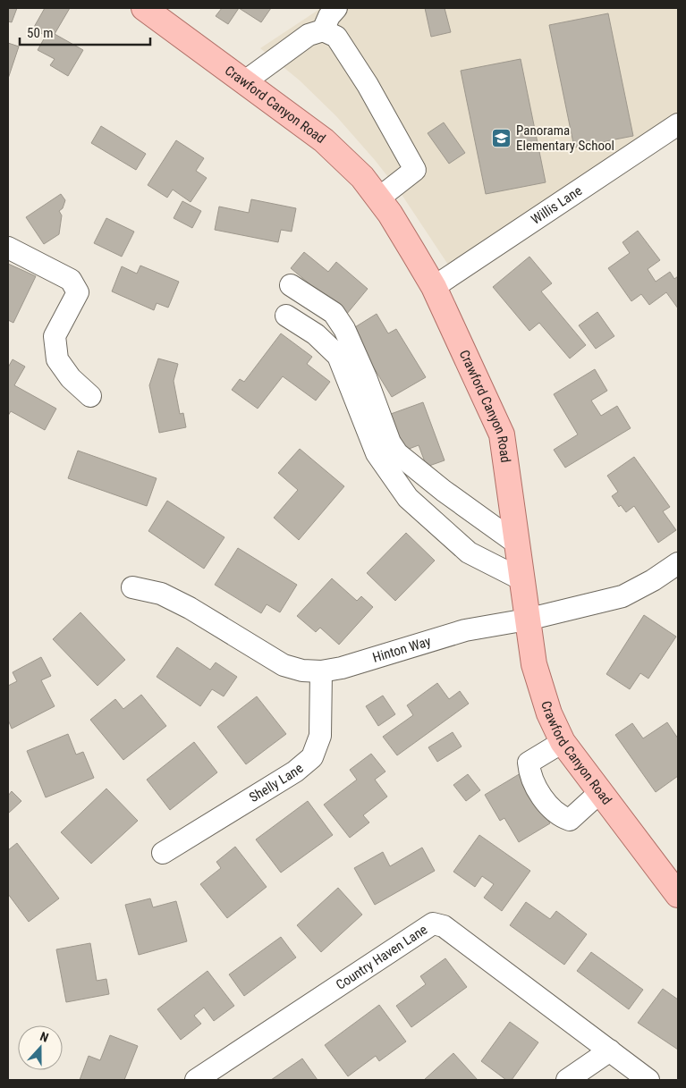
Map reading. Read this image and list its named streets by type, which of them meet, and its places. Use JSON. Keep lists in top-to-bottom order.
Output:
{
  "streets": {
    "main road": ["Crawford Canyon Road"],
    "street": [
      "Willis Lane",
      "Hinton Way",
      "Shelly Lane",
      "Country Haven Lane"
    ]
  },
  "crossings": [
    ["Crawford Canyon Road", "Willis Lane"],
    ["Crawford Canyon Road", "Hinton Way"],
    ["Hinton Way", "Shelly Lane"]
  ],
  "places": {
    "school or university": ["Panorama Elementary School"]
  },
  "scale_bar": "50 m",
  "north": "top"
}
